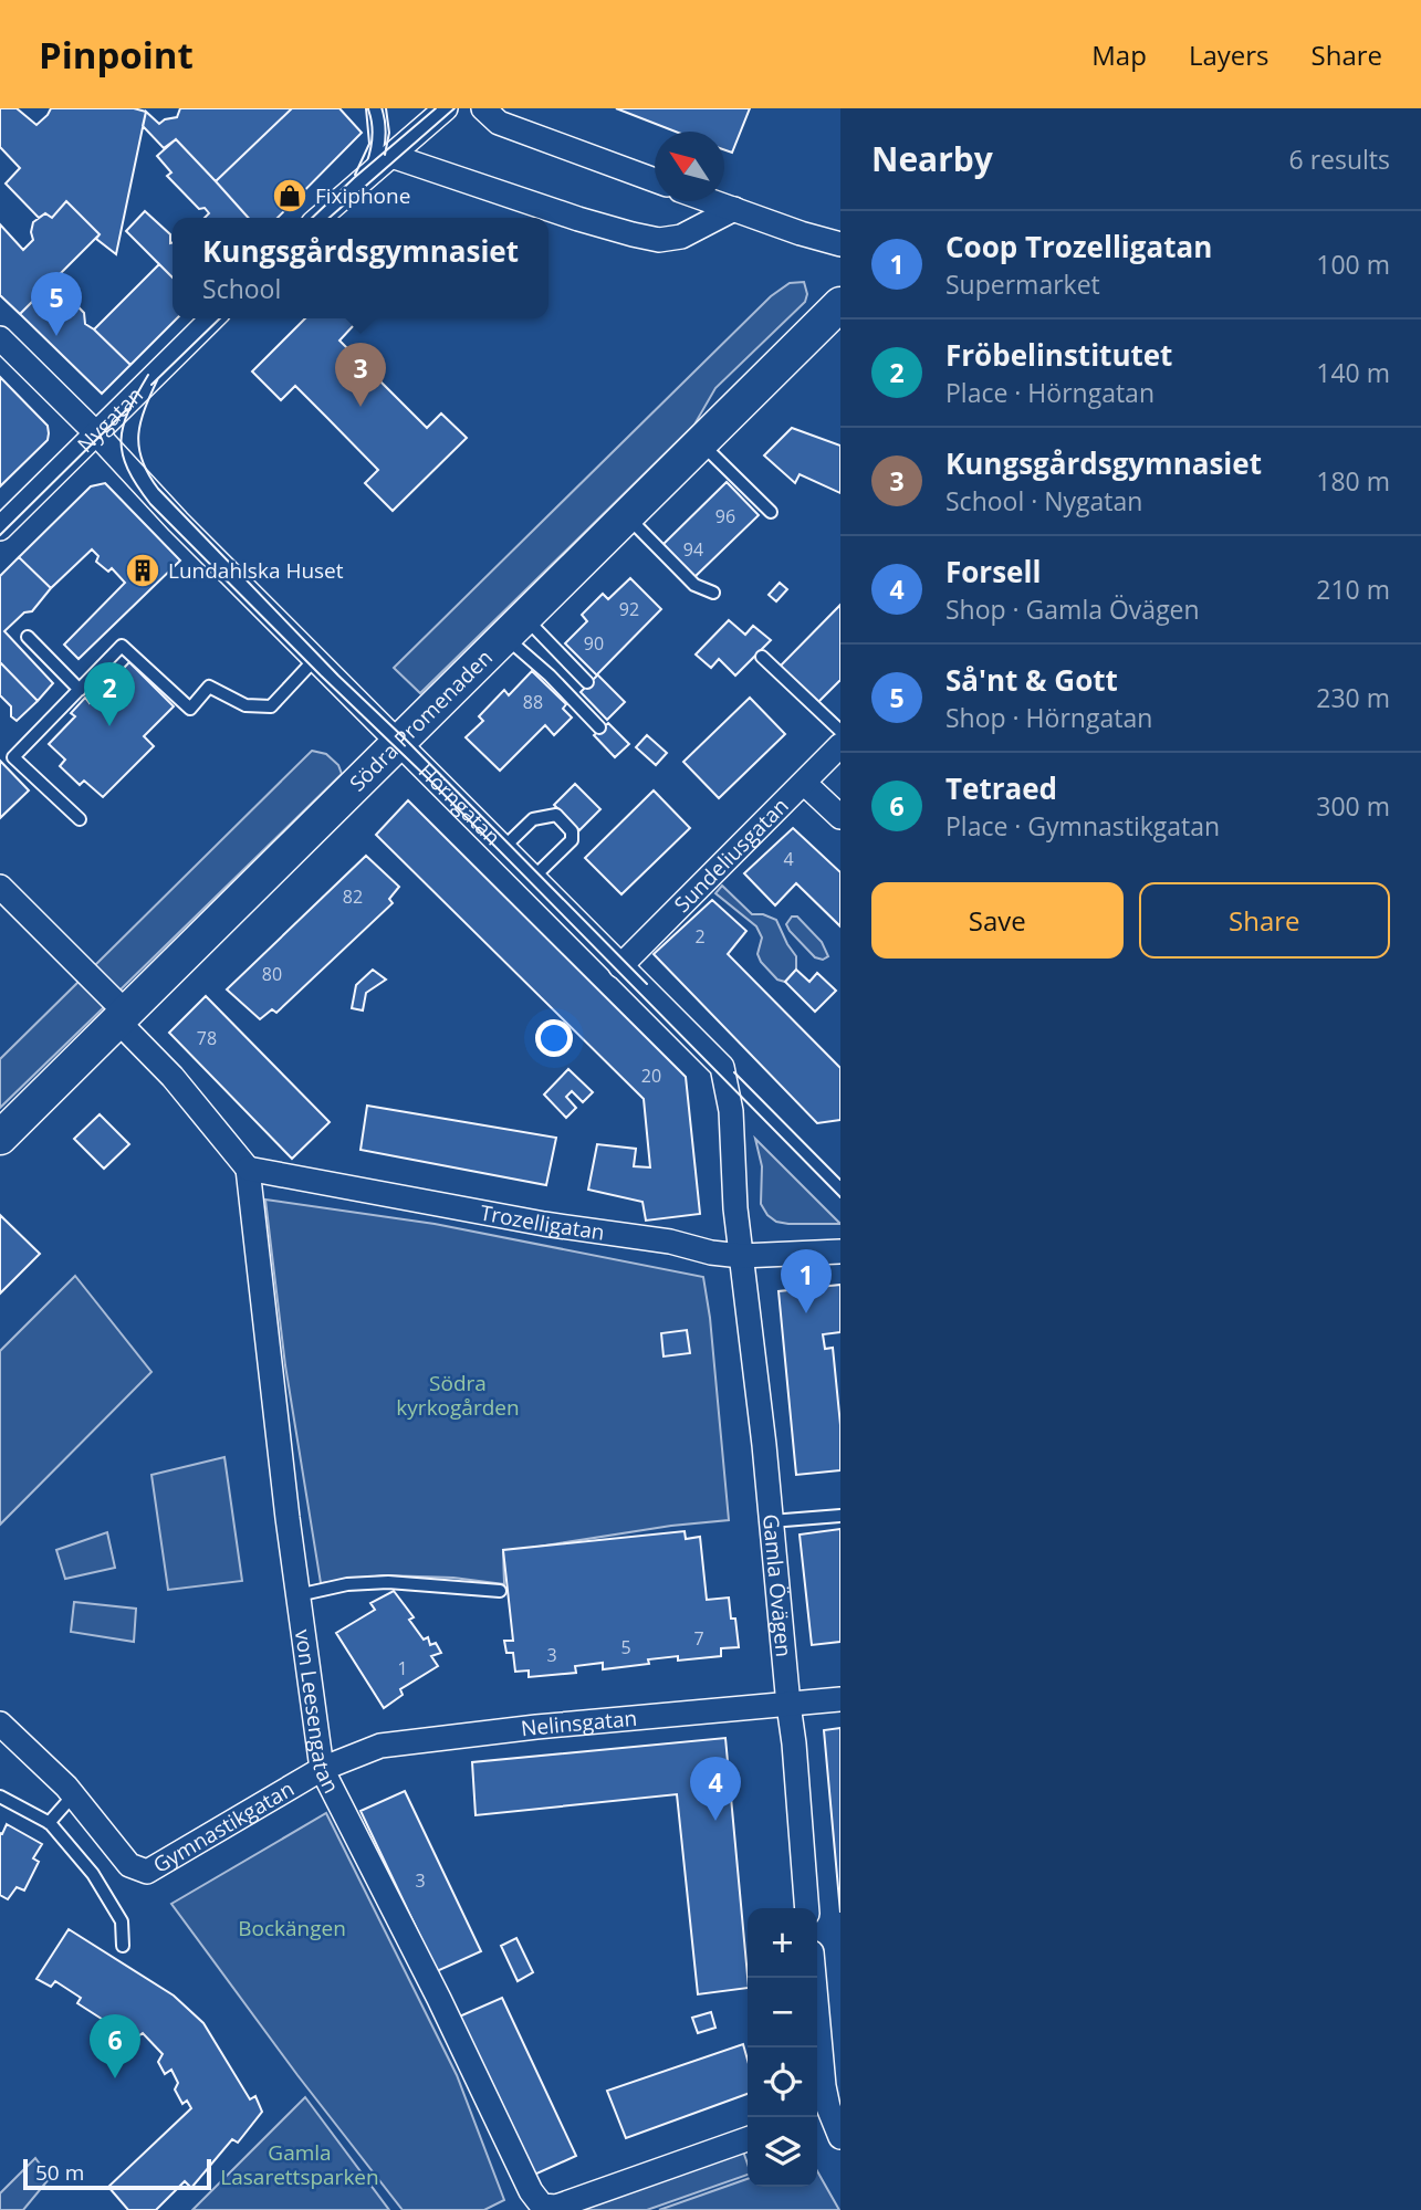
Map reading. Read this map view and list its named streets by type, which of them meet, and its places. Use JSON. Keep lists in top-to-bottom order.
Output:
{
  "streets": {
    "main road": ["Södra Promenaden"],
    "street": [
      "Nygatan",
      "Hörngatan",
      "Sundeliusgatan",
      "Trozelligatan",
      "Gamla Övägen",
      "von Leesengatan",
      "Nelinsgatan",
      "Gymnastikgatan"
    ]
  },
  "crossings": [
    ["Nygatan", "Hörngatan"],
    ["Södra Promenaden", "Hörngatan"],
    ["Hörngatan", "Sundeliusgatan"],
    ["Hörngatan", "Trozelligatan"],
    ["Hörngatan", "Gamla Övägen"],
    ["Trozelligatan", "Gamla Övägen"],
    ["Trozelligatan", "von Leesengatan"],
    ["Gamla Övägen", "Nelinsgatan"],
    ["von Leesengatan", "Nelinsgatan"],
    ["von Leesengatan", "Gymnastikgatan"],
    ["Nelinsgatan", "Gymnastikgatan"]
  ],
  "parks": ["Södra kyrkogården", "Bockängen", "Gamla Lasarettsparken"],
  "places": {
    "shop": ["Fixiphone"],
    "building": ["Lundahlska Huset"]
  },
  "house_numbers": [
    "96",
    "94",
    "92",
    "90",
    "88",
    "4",
    "82",
    "2",
    "80",
    "78",
    "20",
    "7",
    "5",
    "3",
    "1",
    "3"
  ],
  "scale_bar": "50 m",
  "north": "top left",
  "page": {
    "header": "Pinpoint",
    "nav": ["Map", "Layers", "Share"],
    "heading": ["Nearby", "6 results"],
    "list": [
      {
        "mark": "1",
        "name": "Coop Trozelligatan",
        "note": "Supermarket",
        "value": "100 m"
      },
      {
        "mark": "2",
        "name": "Fröbelinstitutet",
        "note": "Place · Hörngatan",
        "value": "140 m"
      },
      {
        "mark": "3",
        "name": "Kungsgårdsgymnasiet",
        "note": "School · Nygatan",
        "value": "180 m"
      },
      {
        "mark": "4",
        "name": "Forsell",
        "note": "Shop · Gamla Övägen",
        "value": "210 m"
      },
      {
        "mark": "5",
        "name": "Så'nt & Gott",
        "note": "Shop · Hörngatan",
        "value": "230 m"
      },
      {
        "mark": "6",
        "name": "Tetraed",
        "note": "Place · Gymnastikgatan",
        "value": "300 m"
      }
    ],
    "popup": ["Kungsgårdsgymnasiet", "School"],
    "pins": [
      "5",
      "3",
      "2",
      "1",
      "4",
      "6"
    ],
    "buttons": ["Save", "Share"],
    "map_buttons": ["+", "−"],
    "scale": "50 m"
  }
}
